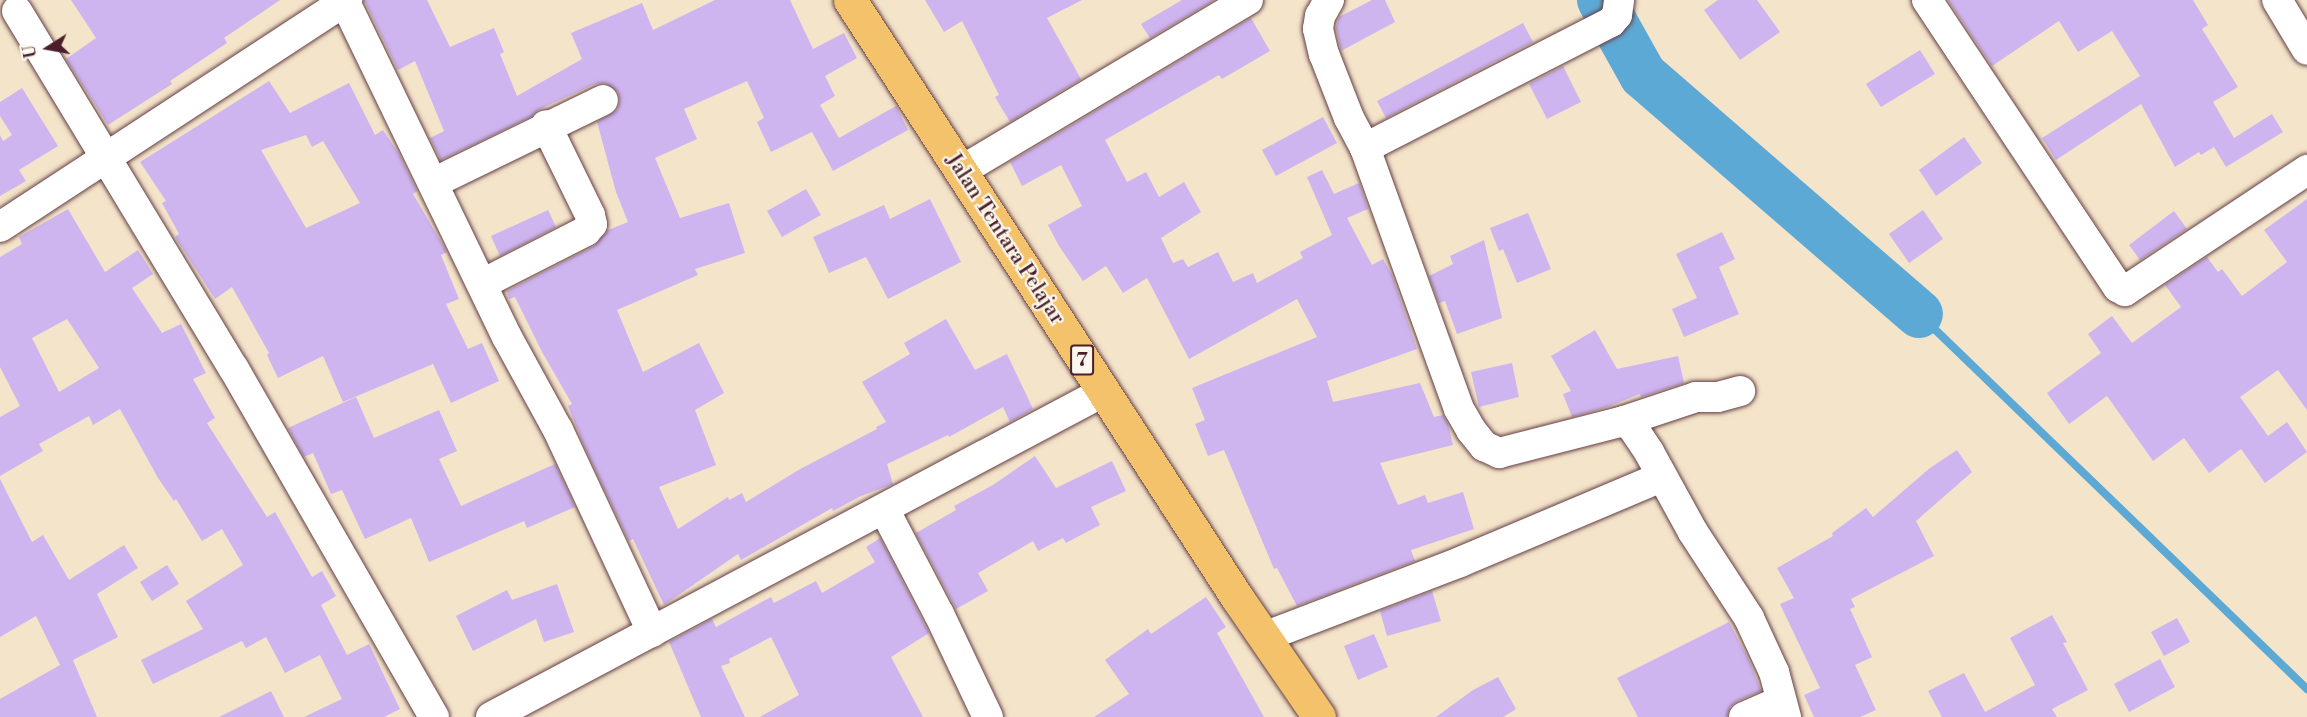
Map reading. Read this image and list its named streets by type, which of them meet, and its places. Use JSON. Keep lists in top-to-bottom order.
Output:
{
  "streets": {
    "highway": ["Jalan Tentara Pelajar", "7"]
  },
  "north": "left"
}
